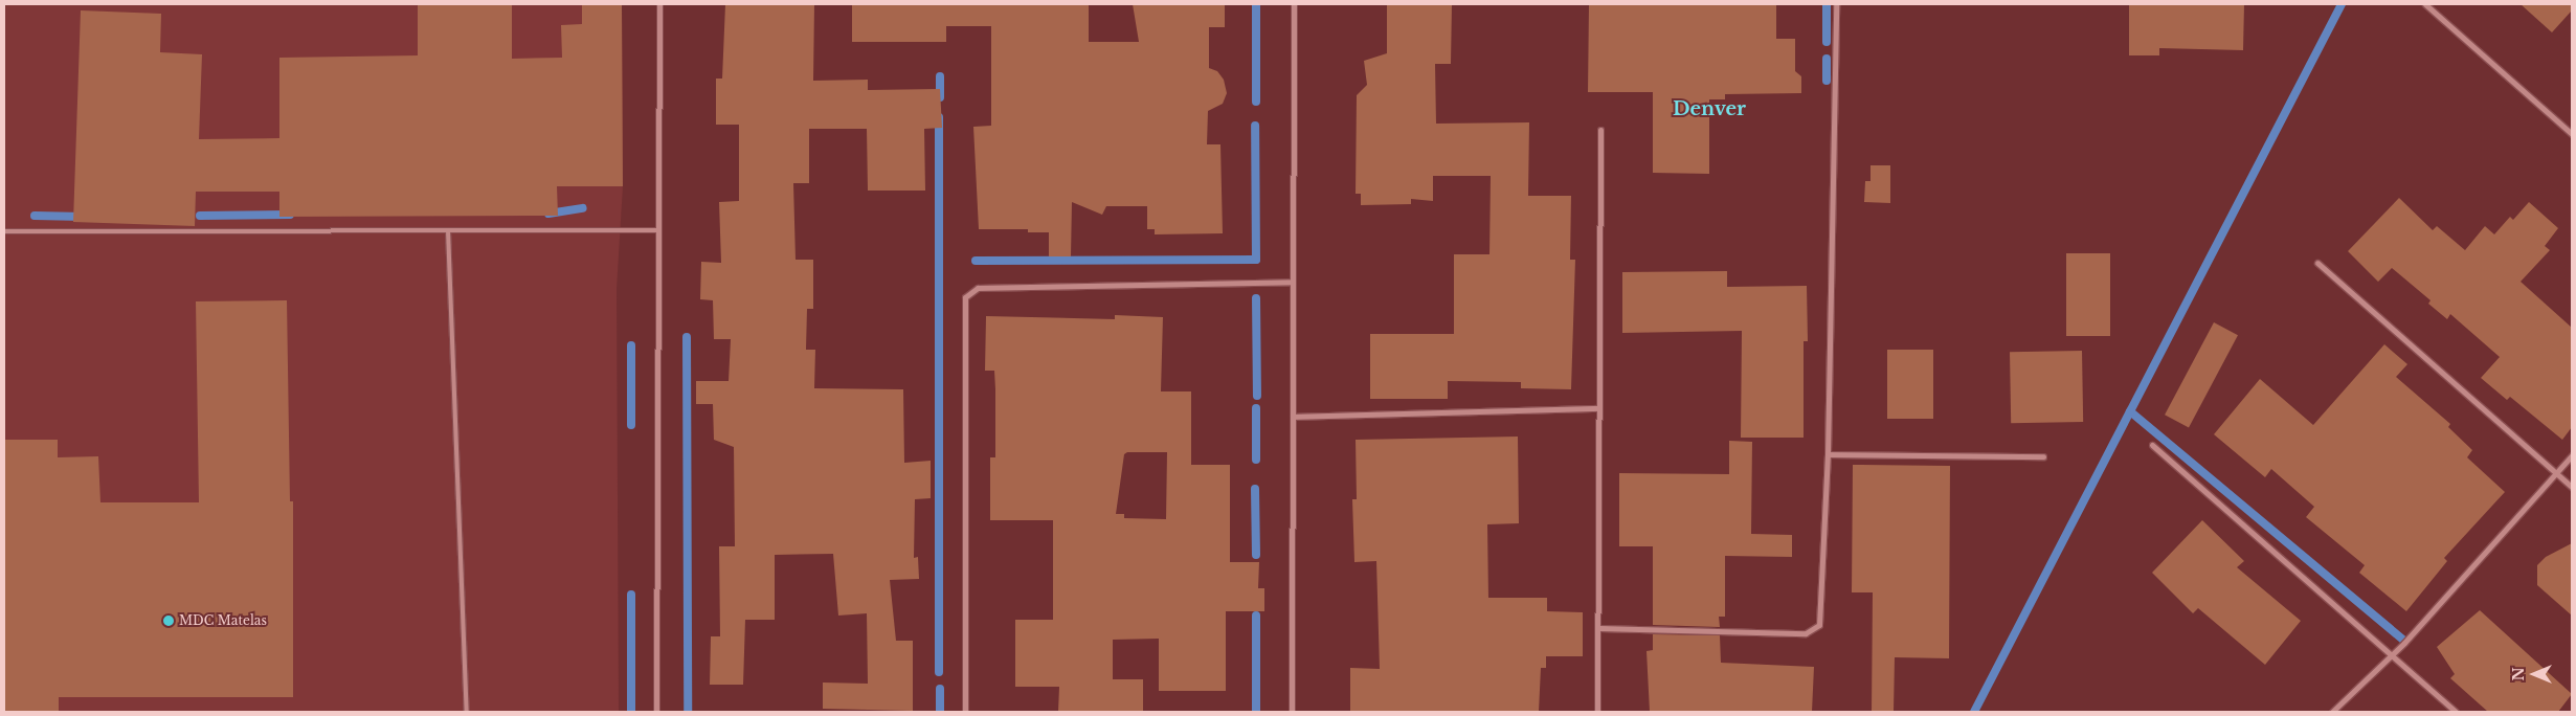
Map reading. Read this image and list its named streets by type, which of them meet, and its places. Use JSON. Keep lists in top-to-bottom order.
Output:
{
  "districts": ["Denver"],
  "places": ["MDC Matelas"],
  "north": "left"
}
